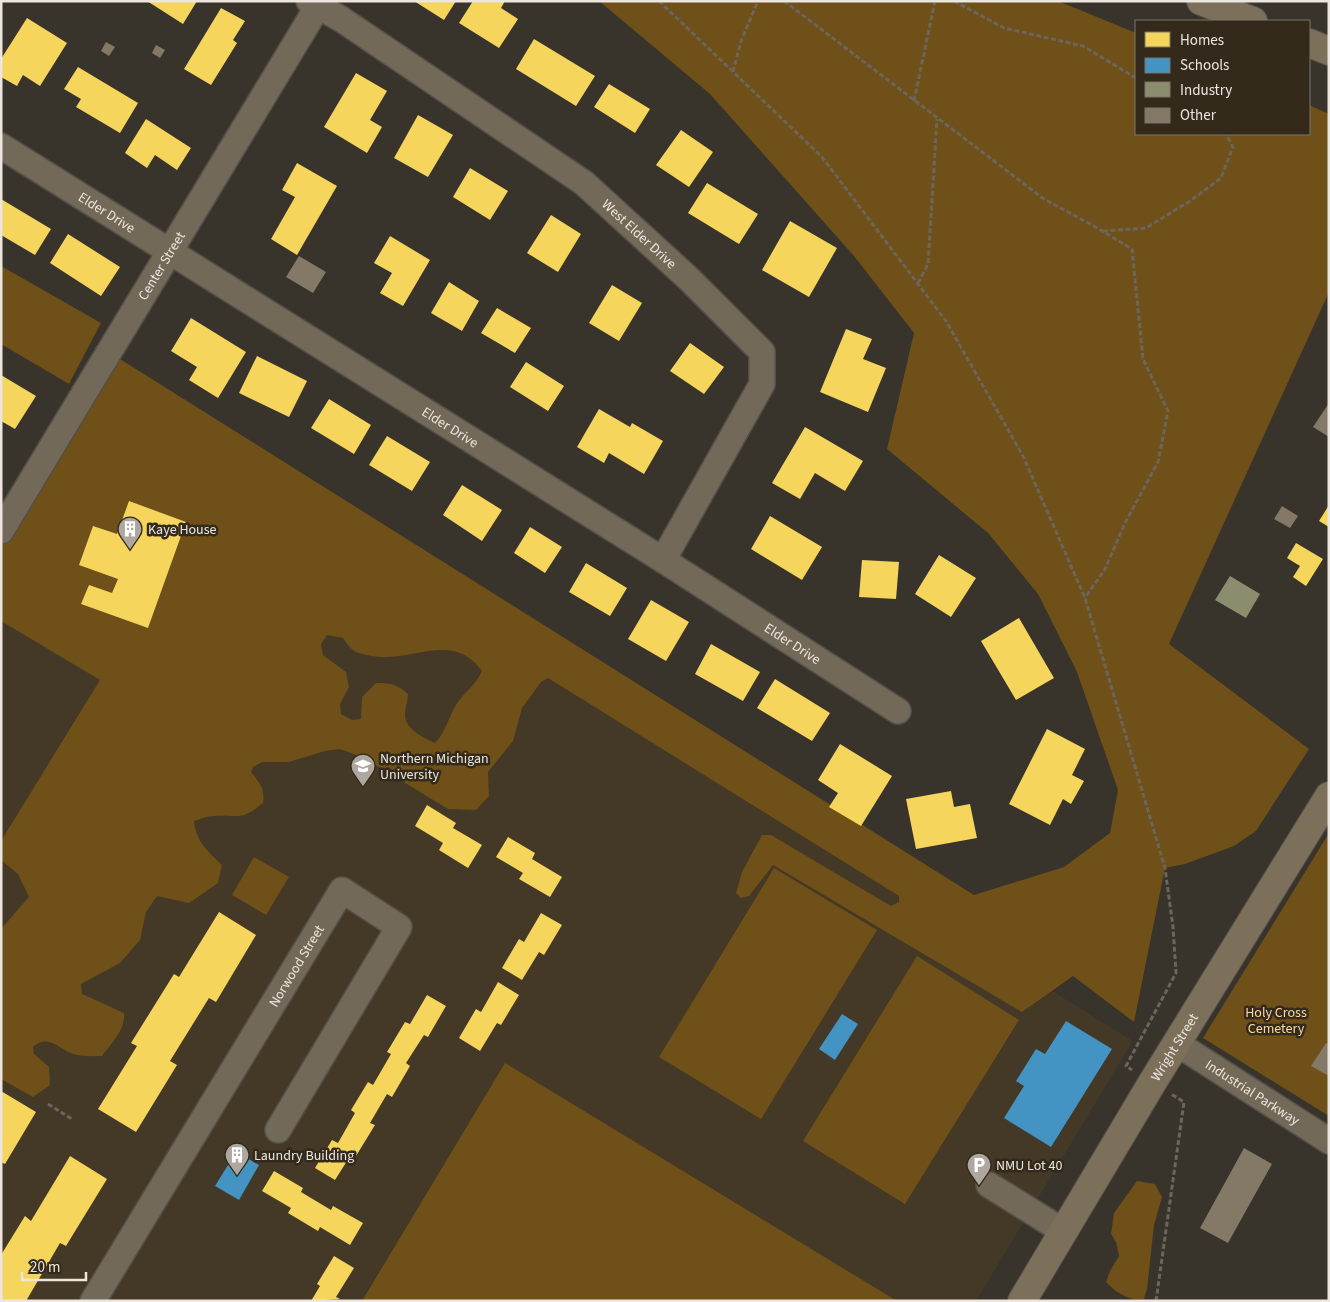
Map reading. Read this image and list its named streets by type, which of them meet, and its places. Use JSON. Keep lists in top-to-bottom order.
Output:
{
  "streets": {
    "main road": ["Wright Street"],
    "street": [
      "Elder Drive",
      "West Elder Drive",
      "Center Street",
      "Norwood Street",
      "Industrial Parkway"
    ]
  },
  "crossings": [
    ["Elder Drive", "West Elder Drive"],
    ["Elder Drive", "Center Street"],
    ["West Elder Drive", "Center Street"],
    ["Wright Street", "Industrial Parkway"]
  ],
  "parks": ["Holy Cross Cemetery"],
  "places": {
    "building": ["Kaye House", "Laundry Building"],
    "school or university": ["Northern Michigan University"],
    "parking": ["NMU Lot 40"]
  },
  "legend": [
    "Homes",
    "Schools",
    "Industry",
    "Other"
  ],
  "scale_bar": "20 m"
}
